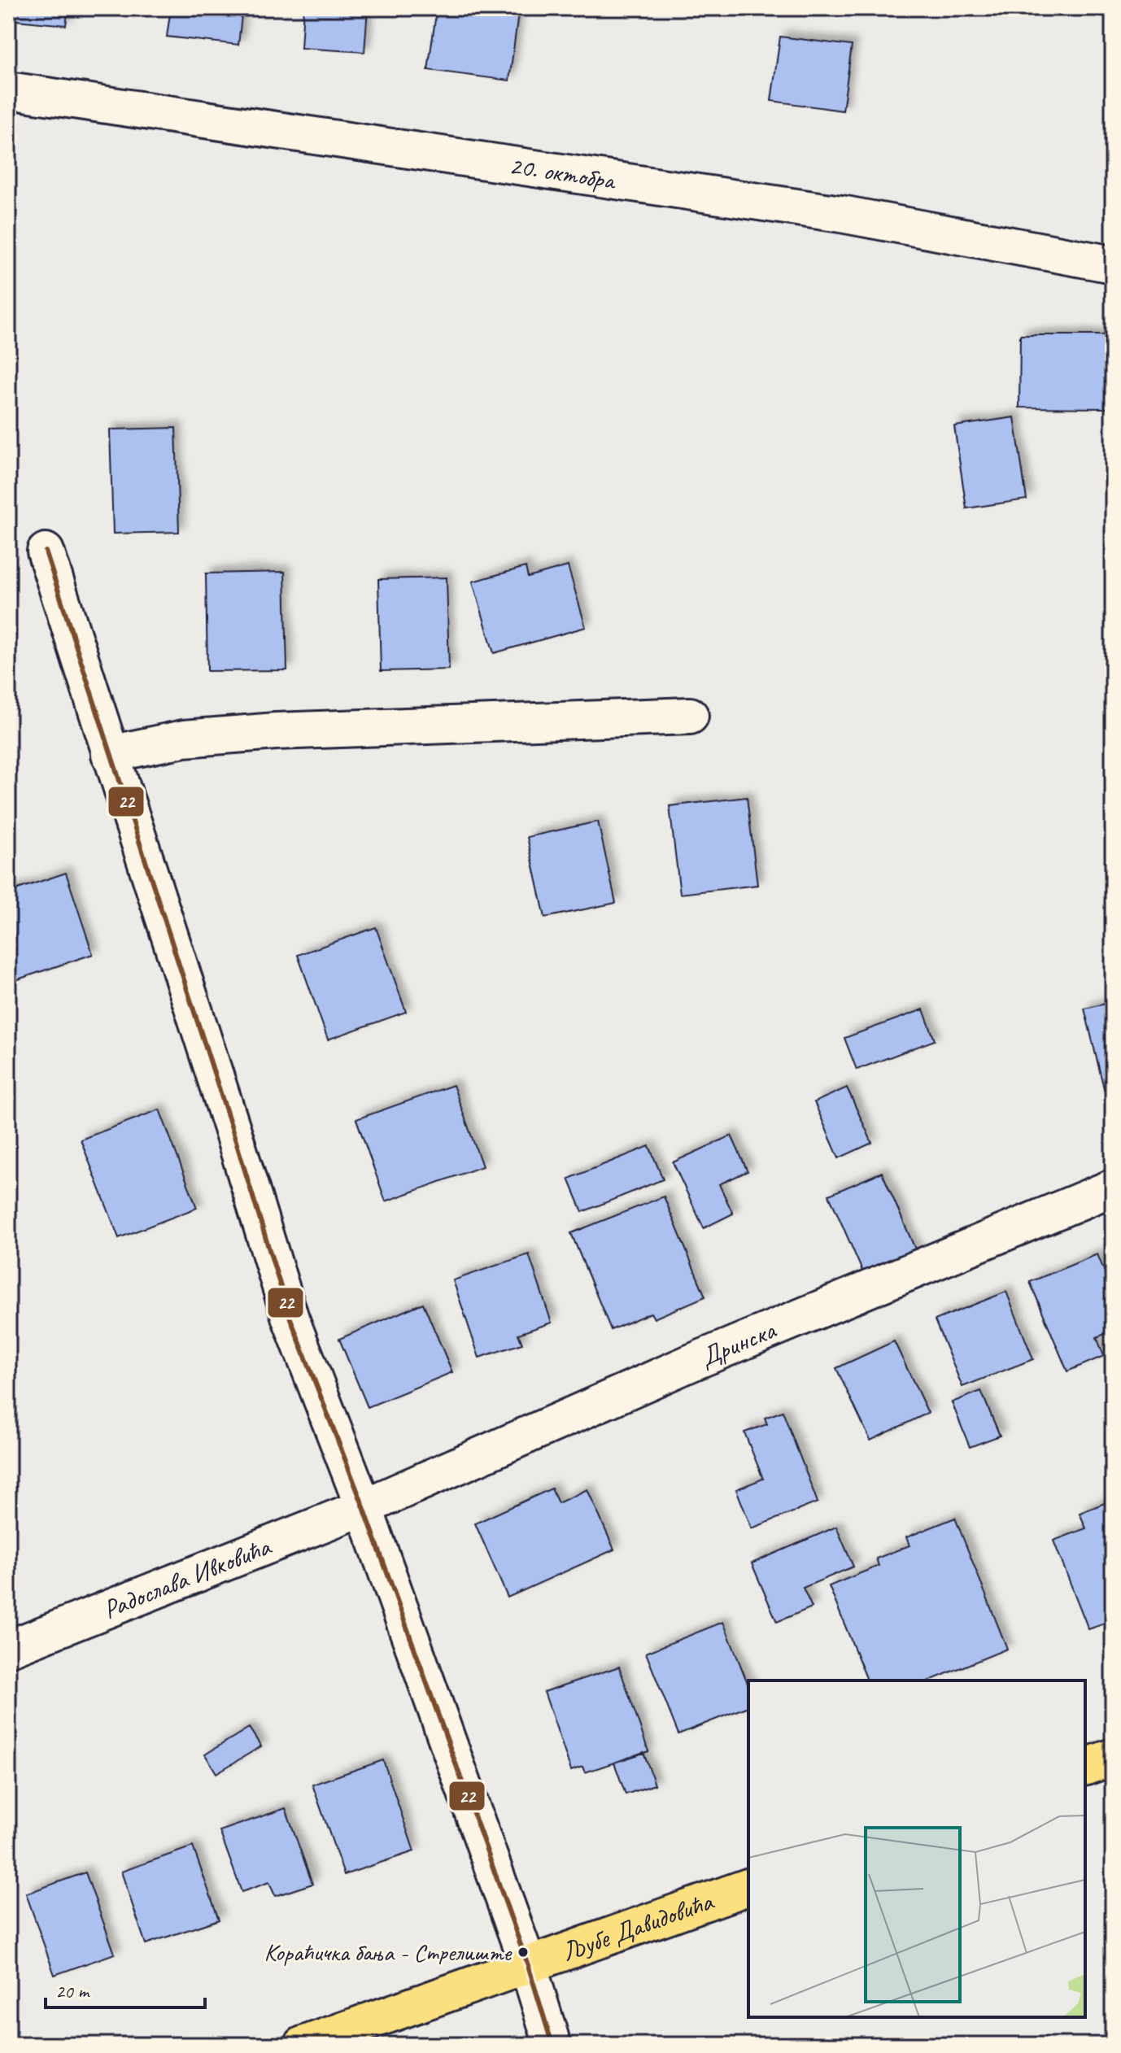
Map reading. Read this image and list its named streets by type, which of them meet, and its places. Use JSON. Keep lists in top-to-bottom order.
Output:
{
  "streets": {
    "main road": ["Љубе Давидовића"],
    "street": ["20. октобра", "Дринска", "Радослава Ивковића"]
  },
  "crossings": [
    ["Дринска", "Радослава Ивковића"]
  ],
  "places": ["Кораћичка бања - Стрелиште"],
  "lines": ["transit line 22"],
  "scale_bar": "20 m"
}
